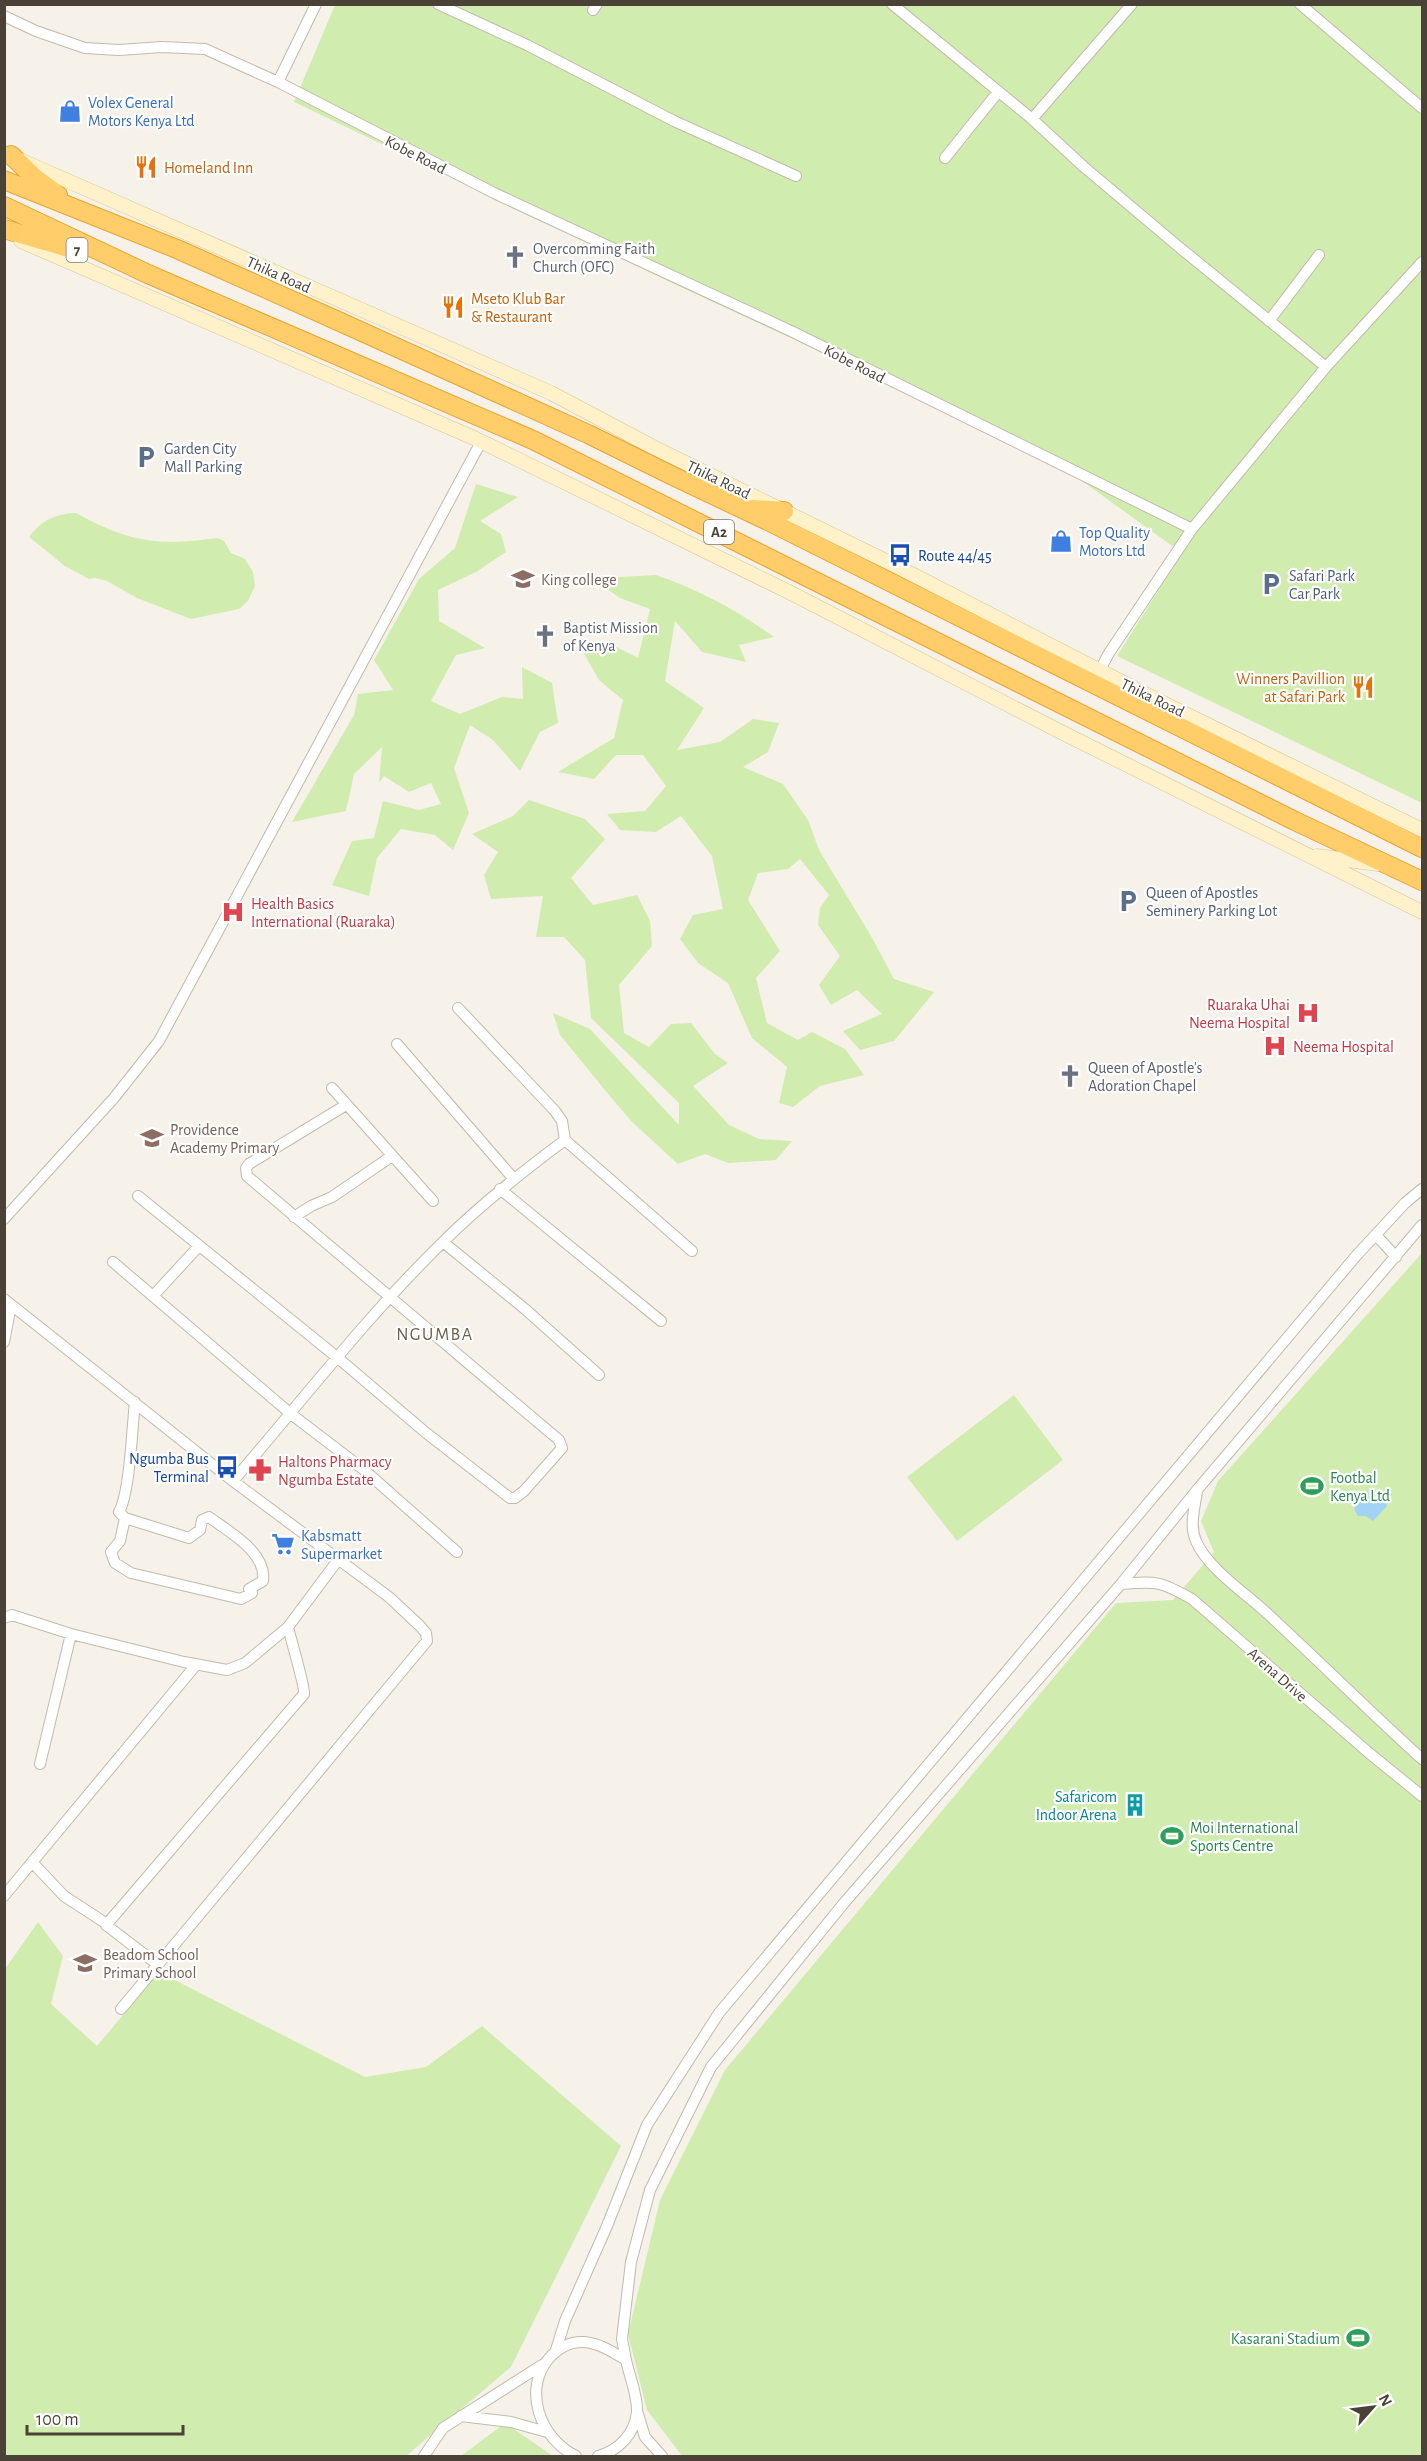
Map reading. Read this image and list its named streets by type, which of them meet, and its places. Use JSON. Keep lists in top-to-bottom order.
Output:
{
  "streets": {
    "highway": ["7", "Thika Road", "A2"],
    "street": ["Kobe Road", "Arena Drive"]
  },
  "crossings": [
    ["7", "A2"]
  ],
  "districts": ["NGUMBA"],
  "places": {
    "shop": ["Volex General Motors Kenya Ltd", "Top Quality Motors Ltd"],
    "restaurant": ["Homeland Inn", "Mseto Klub Bar & Restaurant", "Winners Pavillion at Safari Park"],
    "church": ["Overcomming Faith Church (OFC)", "Baptist Mission of Kenya", "Queen of Apostle's Adoration Chapel"],
    "parking": ["Garden City Mall Parking", "Safari Park Car Park", "Queen of Apostles Seminery Parking Lot"],
    "bus stop": ["Route 44/45", "Ngumba Bus Terminal"],
    "school or university": ["King college", "Providence Academy Primary", "Beadom School Primary School"],
    "hospital": ["Health Basics International (Ruaraka)", "Ruaraka Uhai Neema Hospital", "Neema Hospital"],
    "pharmacy": ["Haltons Pharmacy Ngumba Estate"],
    "sports": ["Footbal Kenya Ltd", "Moi International Sports Centre", "Kasarani Stadium"],
    "supermarket": ["Kabsmatt Supermarket"],
    "building": ["Safaricom Indoor Arena"]
  },
  "scale_bar": "100 m",
  "north": "top right"
}
